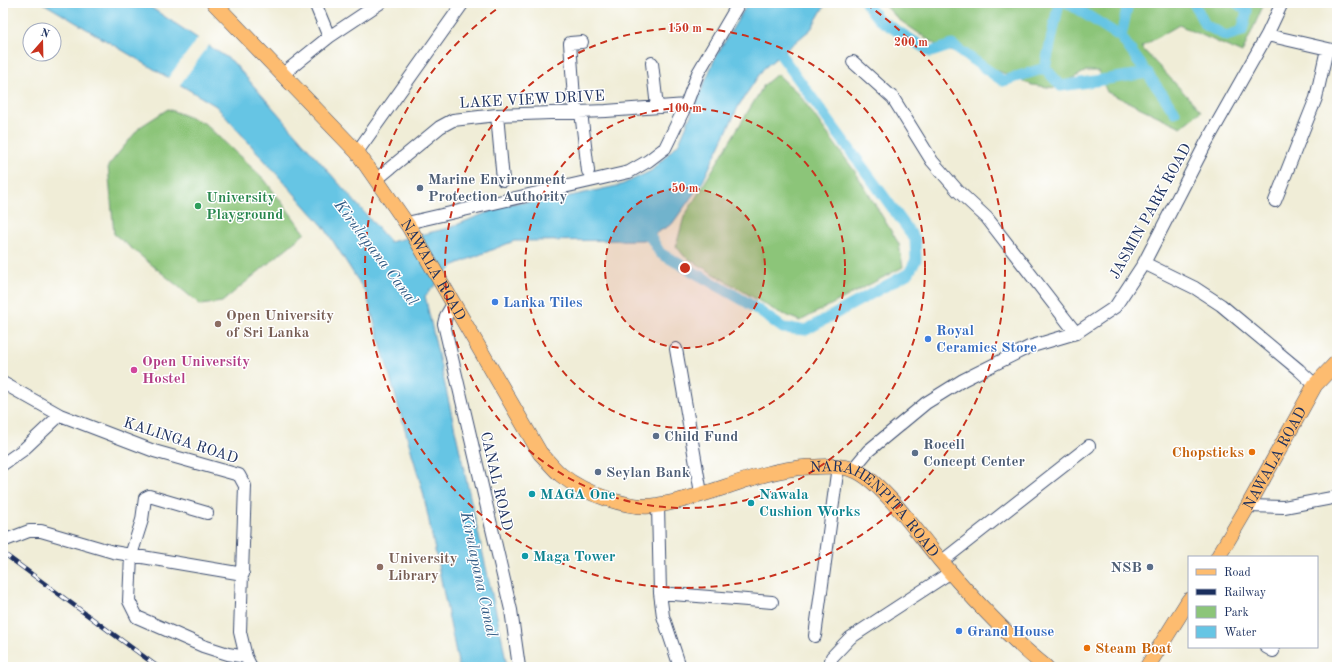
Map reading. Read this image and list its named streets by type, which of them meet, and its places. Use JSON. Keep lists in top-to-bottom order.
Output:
{
  "streets": {
    "main road": ["NAWALA ROAD", "NARAHENPITA ROAD"],
    "street": [
      "LAKE VIEW DRIVE",
      "JASMIN PARK ROAD",
      "KALINGA ROAD",
      "CANAL ROAD"
    ]
  },
  "crossings": [
    ["LAKE VIEW DRIVE", "NAWALA ROAD"],
    ["JASMIN PARK ROAD", "NARAHENPITA ROAD"],
    ["NAWALA ROAD", "CANAL ROAD"],
    ["NAWALA ROAD", "NARAHENPITA ROAD"]
  ],
  "water": ["Kirulapana Canal"],
  "places": [
    "Marine Environment Protection Authority",
    "University Playground",
    "Lanka Tiles",
    "Open University of Sri Lanka",
    "Royal Ceramics Store",
    "Open University Hostel",
    "Child Fund",
    "Chopsticks",
    "Rocell Concept Center",
    "Seylan Bank",
    "MAGA One",
    "Nawala Cushion Works",
    "Maga Tower",
    "University Library",
    "NSB",
    "Grand House",
    "Steam Boat"
  ],
  "legend": [
    "Road",
    "Railway",
    "Park",
    "Water"
  ],
  "north": "top",
  "rings": [
    "150 m",
    "200 m",
    "100 m",
    "50 m"
  ]
}
